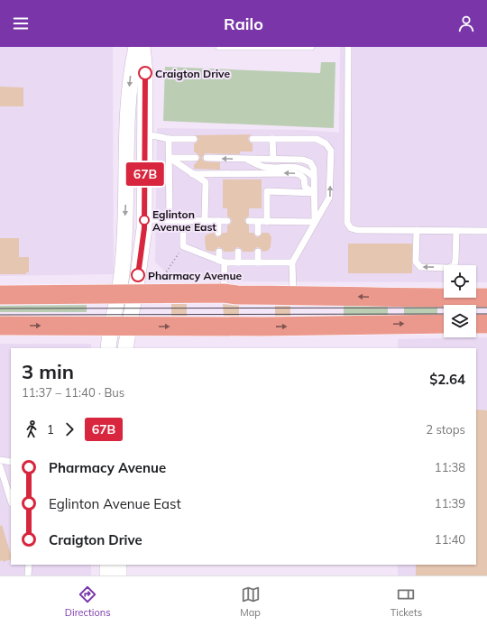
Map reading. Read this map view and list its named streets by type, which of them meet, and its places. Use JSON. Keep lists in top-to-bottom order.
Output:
{
  "places": ["Craigton Drive", "Eglinton Avenue East", "Pharmacy Avenue"],
  "lines": ["bus line 67B"],
  "page": {
    "header": "Railo",
    "on_map": "67B",
    "heading": ["3 min", "11:37 – 11:40 · Bus", "$2.64"],
    "legs": ["1", "67B", "2 stops"],
    "list": [
      {
        "name": "Pharmacy Avenue",
        "value": "11:38"
      },
      {
        "name": "Eglinton Avenue East",
        "value": "11:39"
      },
      {
        "name": "Craigton Drive",
        "value": "11:40"
      }
    ],
    "tabs": ["Directions", "Map", "Tickets"]
  }
}
